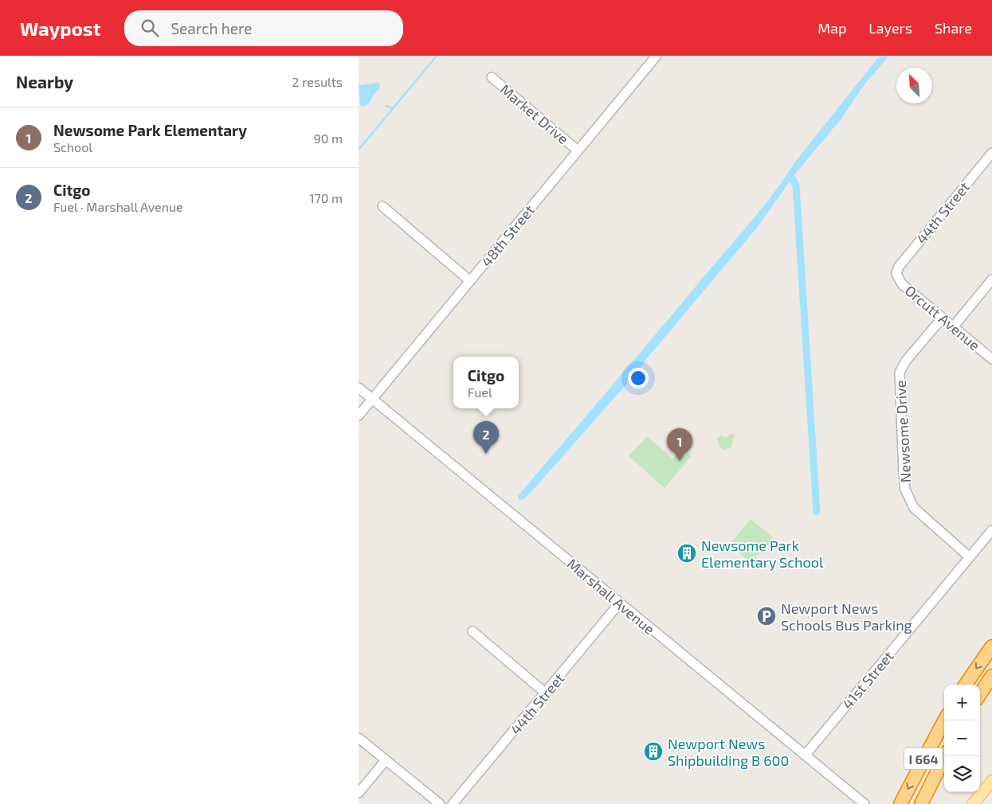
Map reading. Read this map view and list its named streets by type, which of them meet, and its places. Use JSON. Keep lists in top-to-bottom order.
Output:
{
  "streets": {
    "highway": ["I 664"],
    "street": [
      "Market Drive",
      "44th Street",
      "48th Street",
      "Orcutt Avenue",
      "Newsome Drive",
      "Marshall Avenue",
      "41st Street"
    ]
  },
  "crossings": [
    ["Market Drive", "48th Street"],
    ["44th Street", "Orcutt Avenue"],
    ["44th Street", "Marshall Avenue"],
    ["48th Street", "Marshall Avenue"],
    ["Orcutt Avenue", "Newsome Drive"],
    ["Newsome Drive", "41st Street"],
    ["Marshall Avenue", "41st Street"]
  ],
  "places": {
    "building": ["Newsome Park Elementary School", "Newport News Shipbuilding B 600"],
    "parking": ["Newport News Schools Bus Parking"]
  },
  "north": "top left",
  "page": {
    "header": "Waypost",
    "search": "Search here",
    "nav": ["Map", "Layers", "Share"],
    "heading": ["Nearby", "2 results"],
    "list": [
      {
        "mark": "1",
        "name": "Newsome Park Elementary",
        "note": "School",
        "value": "90 m"
      },
      {
        "mark": "2",
        "name": "Citgo",
        "note": "Fuel · Marshall Avenue",
        "value": "170 m"
      }
    ],
    "popup": ["Citgo", "Fuel"],
    "pins": ["2", "1"],
    "map_buttons": ["+", "−"]
  }
}
